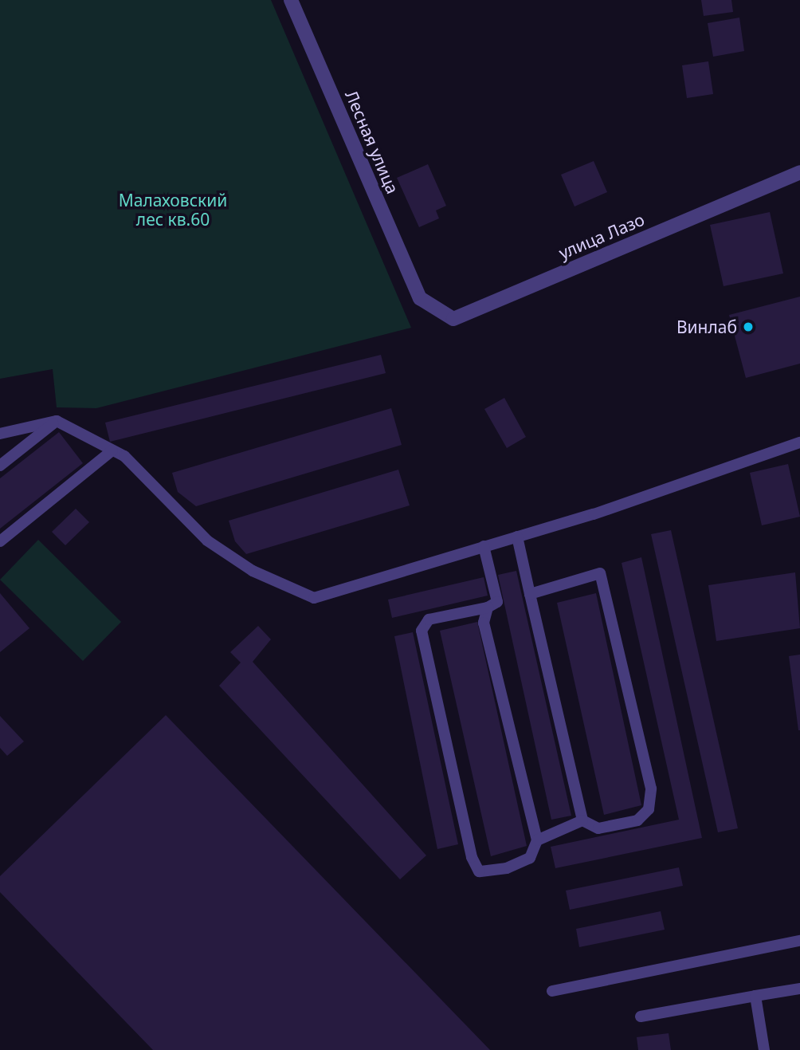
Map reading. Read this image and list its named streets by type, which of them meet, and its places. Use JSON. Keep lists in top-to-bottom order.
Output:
{
  "streets": {
    "street": ["Лесная улица", "улица Лазо"]
  },
  "crossings": [
    ["Лесная улица", "улица Лазо"]
  ],
  "parks": ["Малаховский лес кв.60"],
  "places": ["Винлаб"]
}
